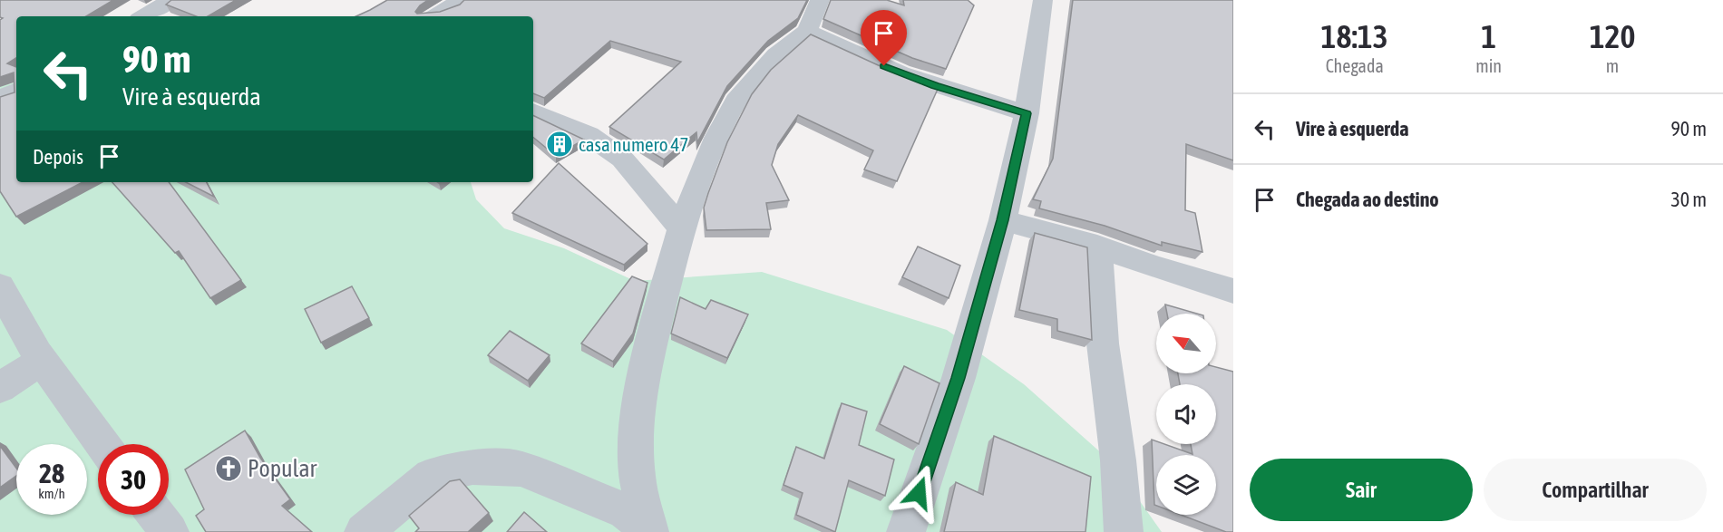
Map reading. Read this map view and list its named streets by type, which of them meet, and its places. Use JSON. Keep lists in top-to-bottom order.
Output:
{
  "places": {
    "building": ["casa numero 47"],
    "church": ["Popular"]
  },
  "north": "top left",
  "page": {
    "eta": [
      "18:13",
      "Chegada",
      "1",
      "min",
      "120",
      "m"
    ],
    "turn": ["90 m", "Vire à esquerda"],
    "list": [
      {
        "name": "Vire à esquerda",
        "value": "90 m"
      },
      {
        "name": "Chegada ao destino",
        "value": "30 m"
      }
    ],
    "then": "Depois",
    "speed": "28 km/h",
    "limit": "30",
    "buttons": ["Sair", "Compartilhar"]
  }
}
